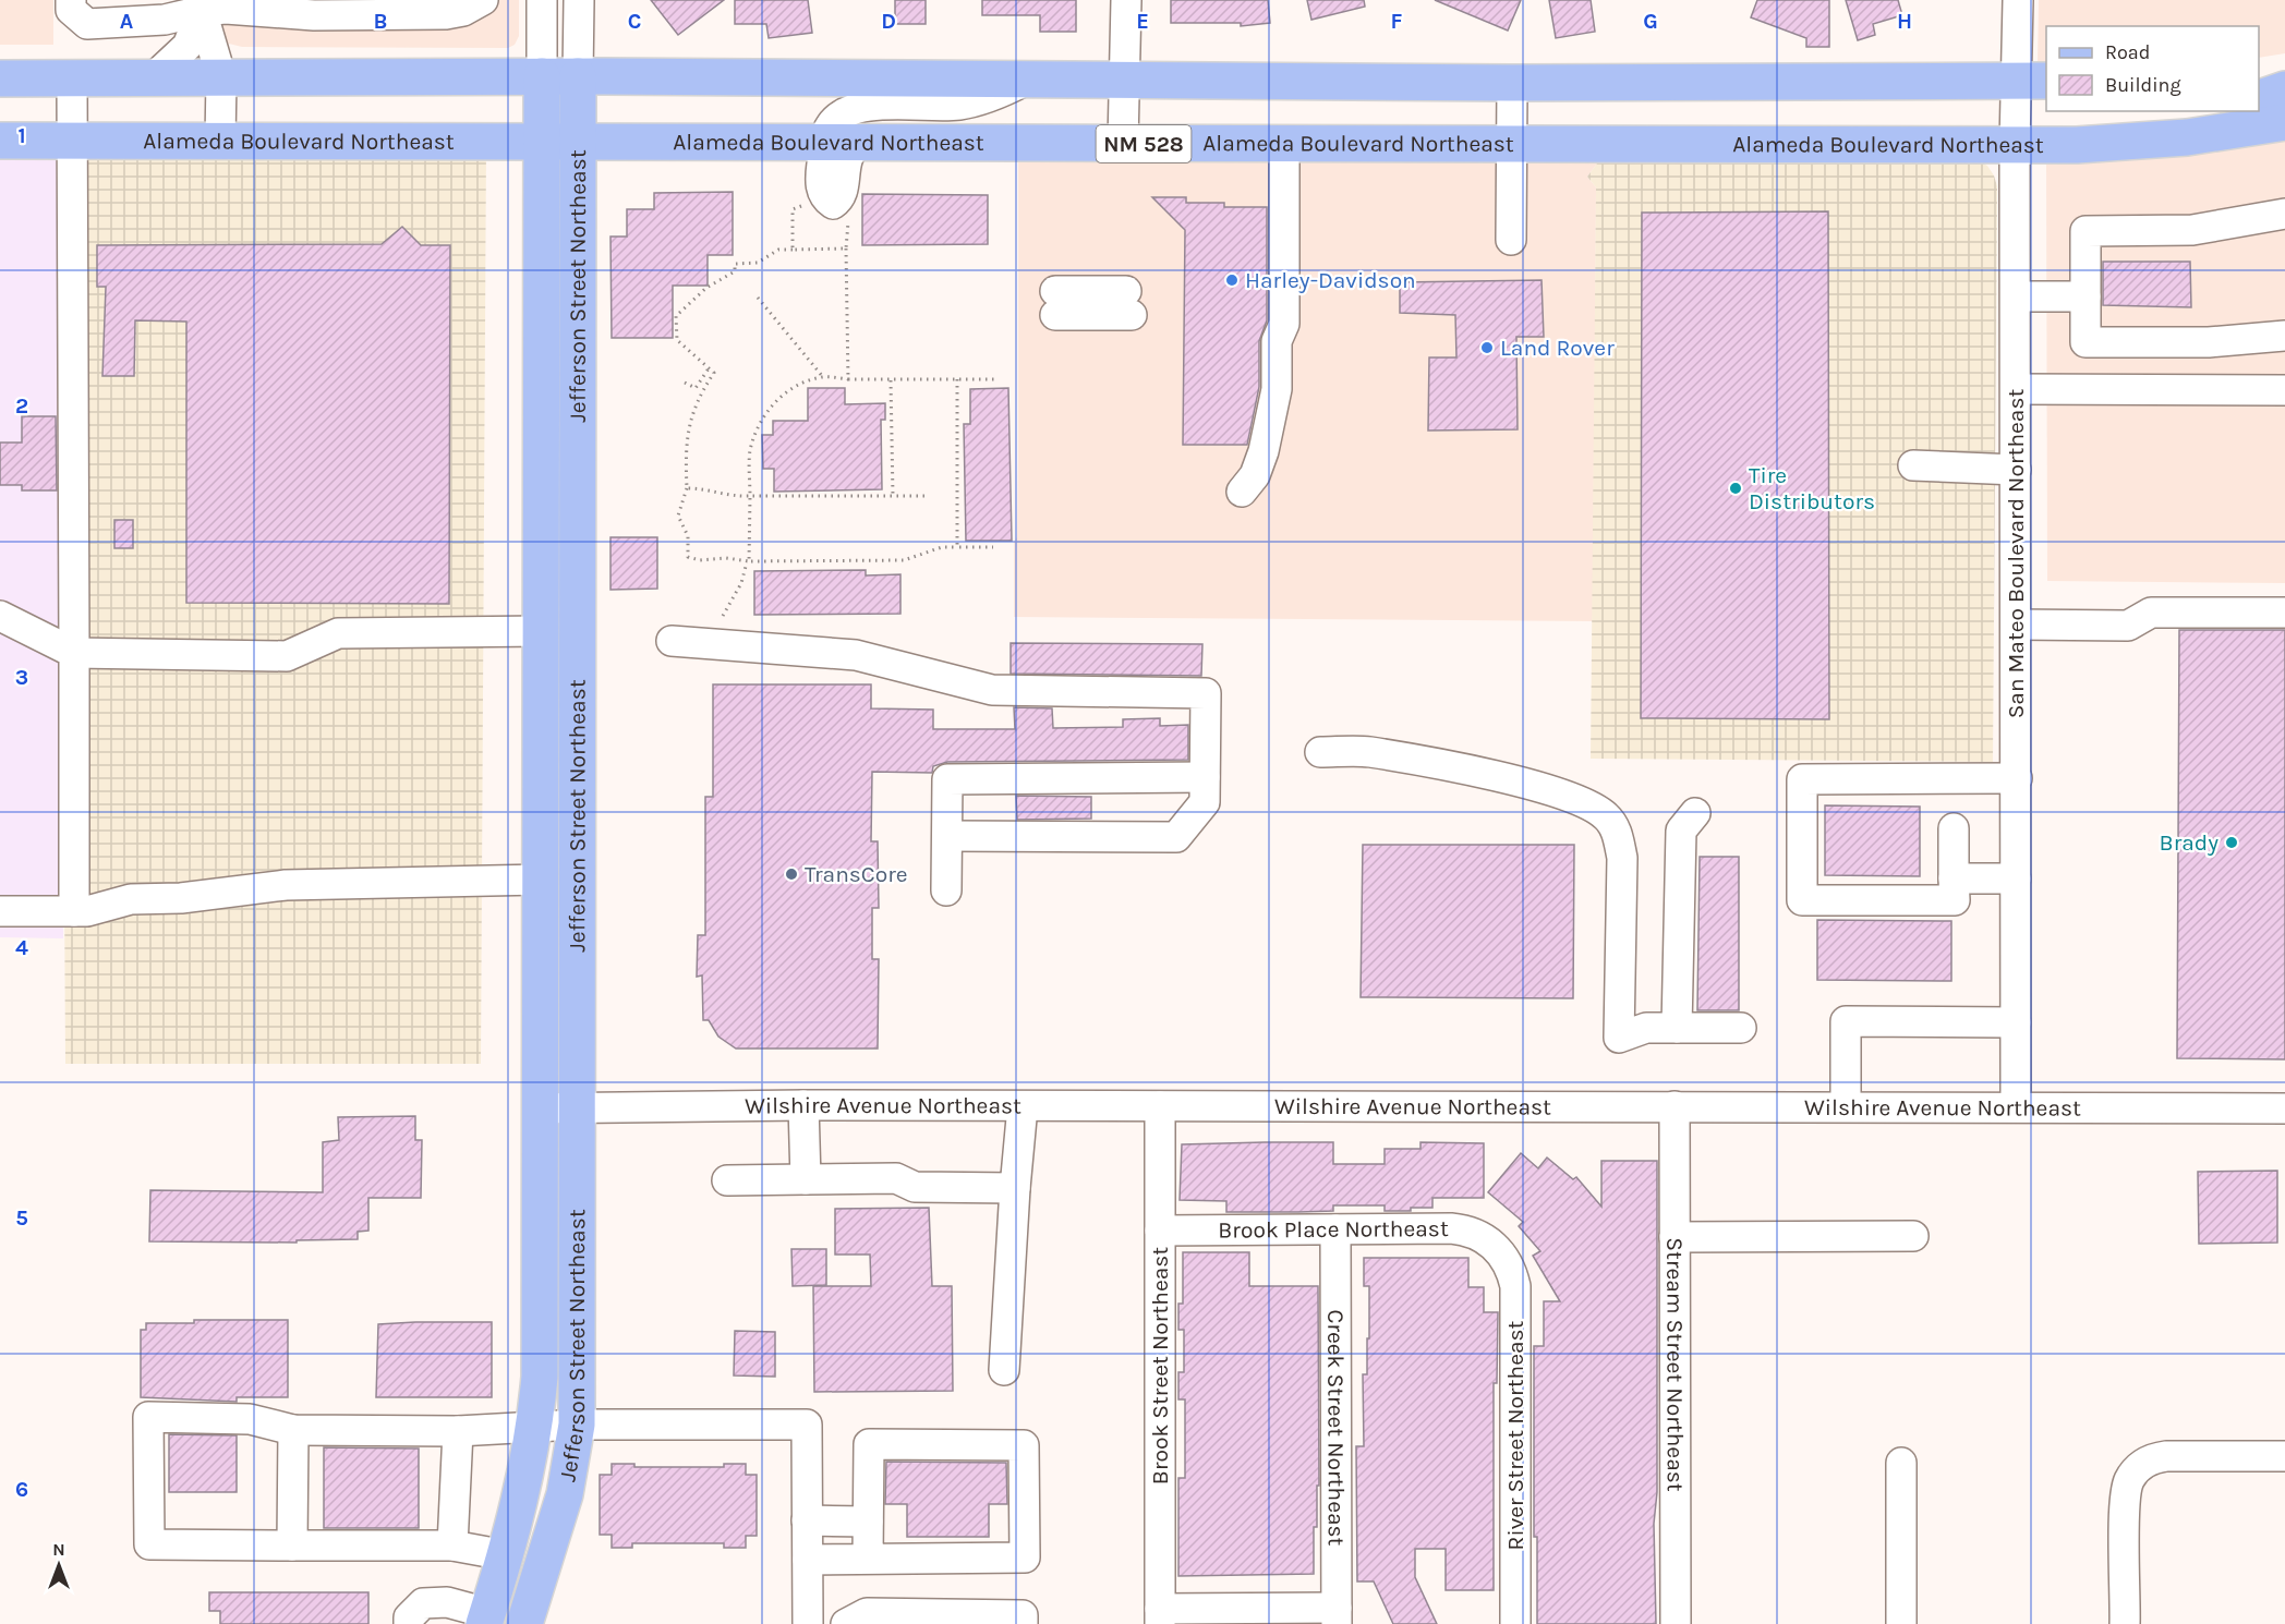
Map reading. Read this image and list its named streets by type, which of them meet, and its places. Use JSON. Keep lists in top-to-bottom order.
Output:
{
  "streets": {
    "main road": ["Alameda Boulevard Northeast", "NM 528", "Jefferson Street Northeast"],
    "street": [
      "San Mateo Boulevard Northeast",
      "Wilshire Avenue Northeast",
      "Brook Place Northeast",
      "Brook Street Northeast",
      "Stream Street Northeast",
      "Creek Street Northeast",
      "River Street Northeast"
    ]
  },
  "crossings": [
    ["Alameda Boulevard Northeast", "Jefferson Street Northeast"],
    ["Alameda Boulevard Northeast", "San Mateo Boulevard Northeast"],
    ["Jefferson Street Northeast", "Wilshire Avenue Northeast"],
    ["San Mateo Boulevard Northeast", "Wilshire Avenue Northeast"],
    ["Wilshire Avenue Northeast", "Brook Street Northeast"],
    ["Wilshire Avenue Northeast", "Stream Street Northeast"],
    ["Brook Place Northeast", "Brook Street Northeast"],
    ["Brook Place Northeast", "Creek Street Northeast"],
    ["Brook Place Northeast", "River Street Northeast"]
  ],
  "places": [
    "Harley-Davidson",
    "Land Rover",
    "Tire Distributors",
    "Brady",
    "TransCore"
  ],
  "legend": ["Road", "Building"],
  "north": "top",
  "grid": {
    "columns": [
      "A",
      "B",
      "C",
      "D",
      "E",
      "F",
      "G",
      "H"
    ],
    "rows": [
      "1",
      "2",
      "3",
      "4",
      "5",
      "6"
    ]
  }
}
